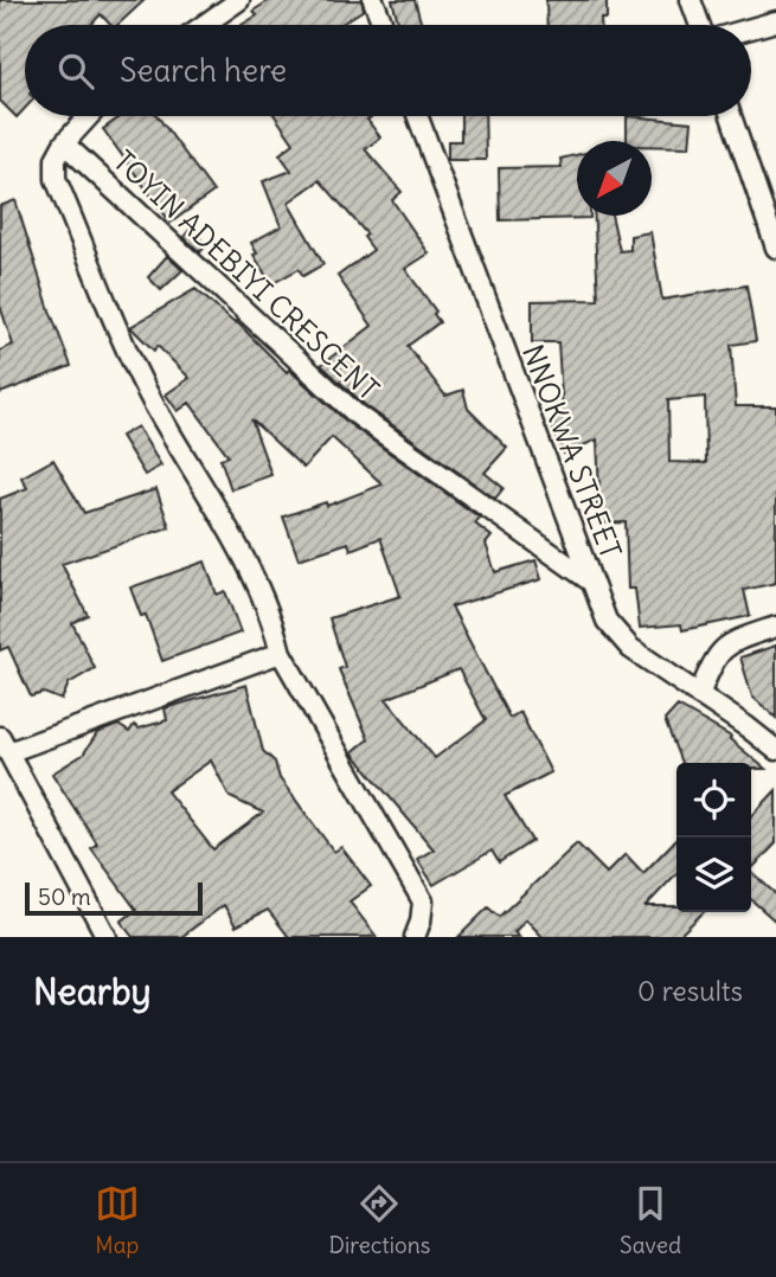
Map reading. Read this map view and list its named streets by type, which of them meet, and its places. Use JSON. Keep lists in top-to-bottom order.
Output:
{
  "streets": {
    "street": ["TOYIN ADEBIYI CRESCENT", "NNOKWA STREET"]
  },
  "crossings": [
    ["TOYIN ADEBIYI CRESCENT", "NNOKWA STREET"]
  ],
  "scale_bar": "50 m",
  "north": "bottom left",
  "page": {
    "search": "Search here",
    "scale": "50 m",
    "heading": ["Nearby", "0 results"],
    "nav": ["Map", "Directions", "Saved"]
  }
}
